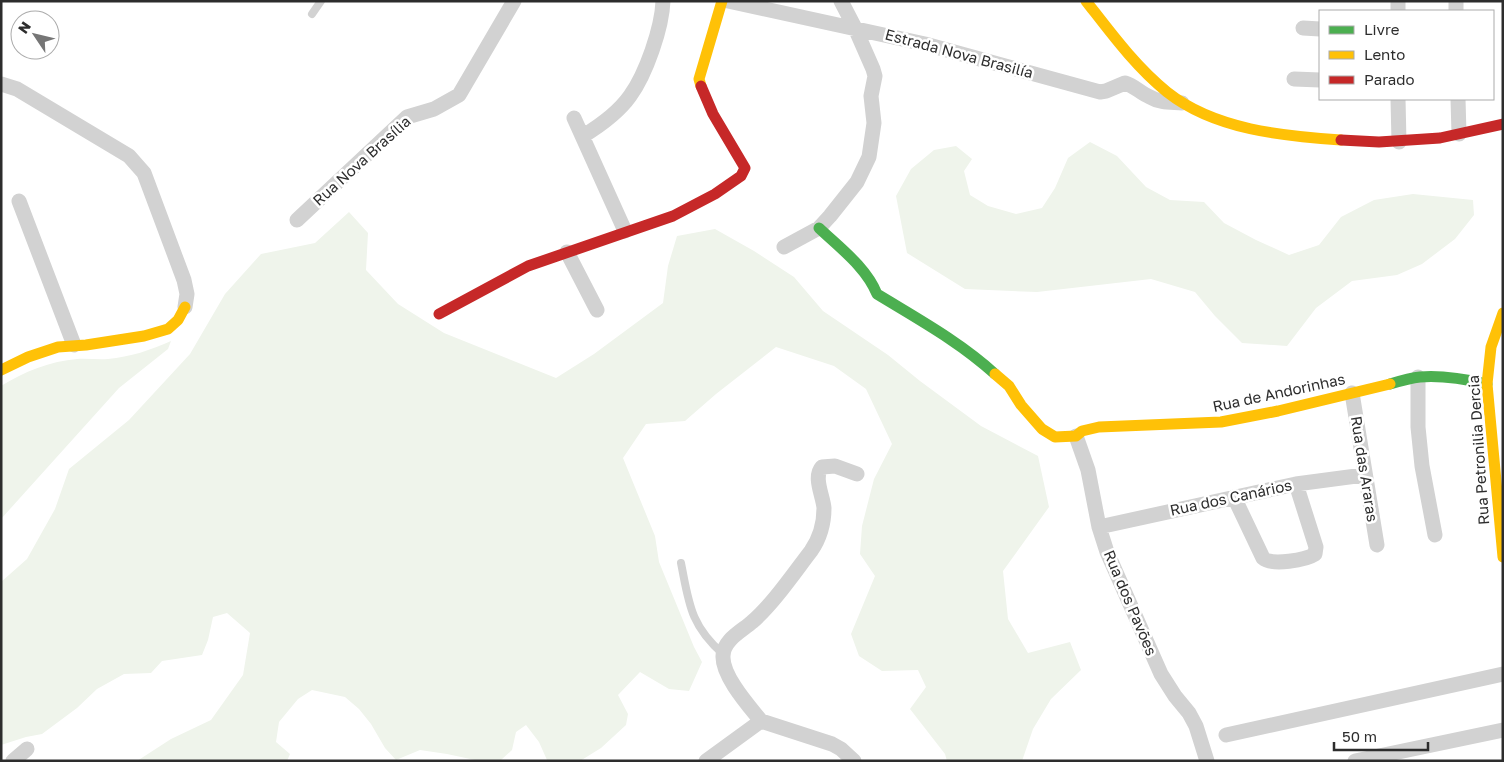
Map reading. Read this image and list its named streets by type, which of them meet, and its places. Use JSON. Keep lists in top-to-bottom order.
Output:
{
  "streets": {
    "street": [
      "Estrada Nova Brasilía",
      "Rua Nova Brasília",
      "Rua de Andorinhas",
      "Rua Petronilia Dercia",
      "Rua das Araras",
      "Rua dos Canários",
      "Rua dos Pavões"
    ]
  },
  "crossings": [
    ["Rua de Andorinhas", "Rua Petronilia Dercia"],
    ["Rua de Andorinhas", "Rua das Araras"],
    ["Rua de Andorinhas", "Rua dos Pavões"],
    ["Rua das Araras", "Rua dos Canários"],
    ["Rua dos Canários", "Rua dos Pavões"]
  ],
  "legend": ["Livre", "Lento", "Parado"],
  "scale_bar": "50 m",
  "north": "top left"
}
